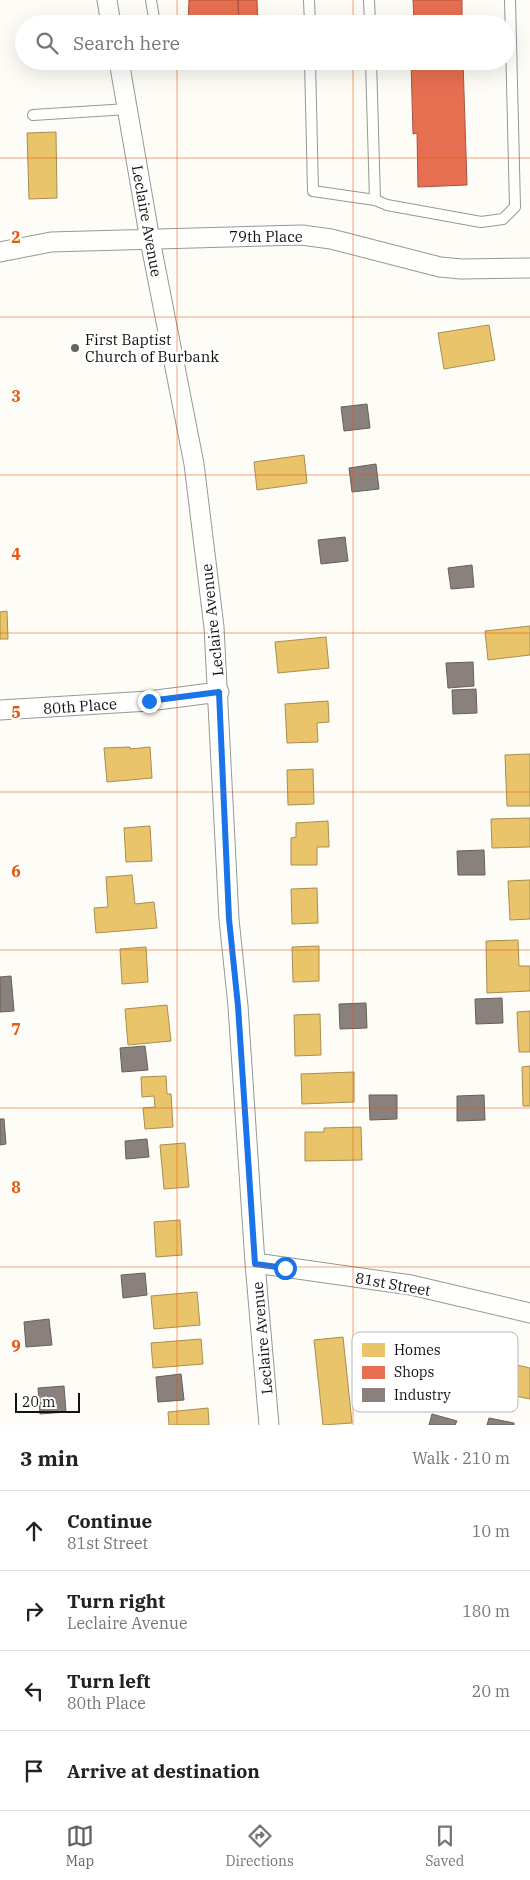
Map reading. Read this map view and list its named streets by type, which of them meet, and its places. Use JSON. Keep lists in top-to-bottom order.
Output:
{
  "streets": {
    "street": [
      "Leclaire Avenue",
      "79th Place",
      "80th Place",
      "81st Street"
    ]
  },
  "crossings": [
    ["Leclaire Avenue", "79th Place"],
    ["Leclaire Avenue", "80th Place"],
    ["Leclaire Avenue", "81st Street"]
  ],
  "places": ["First Baptist Church of Burbank"],
  "legend": ["Homes", "Shops", "Industry"],
  "scale_bar": "20 m",
  "page": {
    "search": "Search here",
    "scale": "20 m",
    "heading": ["3 min", "Walk · 210 m"],
    "list": [
      ["Continue", "81st Street", "10 m"],
      ["Turn right", "Leclaire Avenue", "180 m"],
      ["Turn left", "80th Place", "20 m"],
      "Arrive at destination"
    ],
    "nav": ["Map", "Directions", "Saved"]
  },
  "grid": {
    "rows": [
      "2",
      "3",
      "4",
      "5",
      "6",
      "7",
      "8",
      "9"
    ]
  }
}
